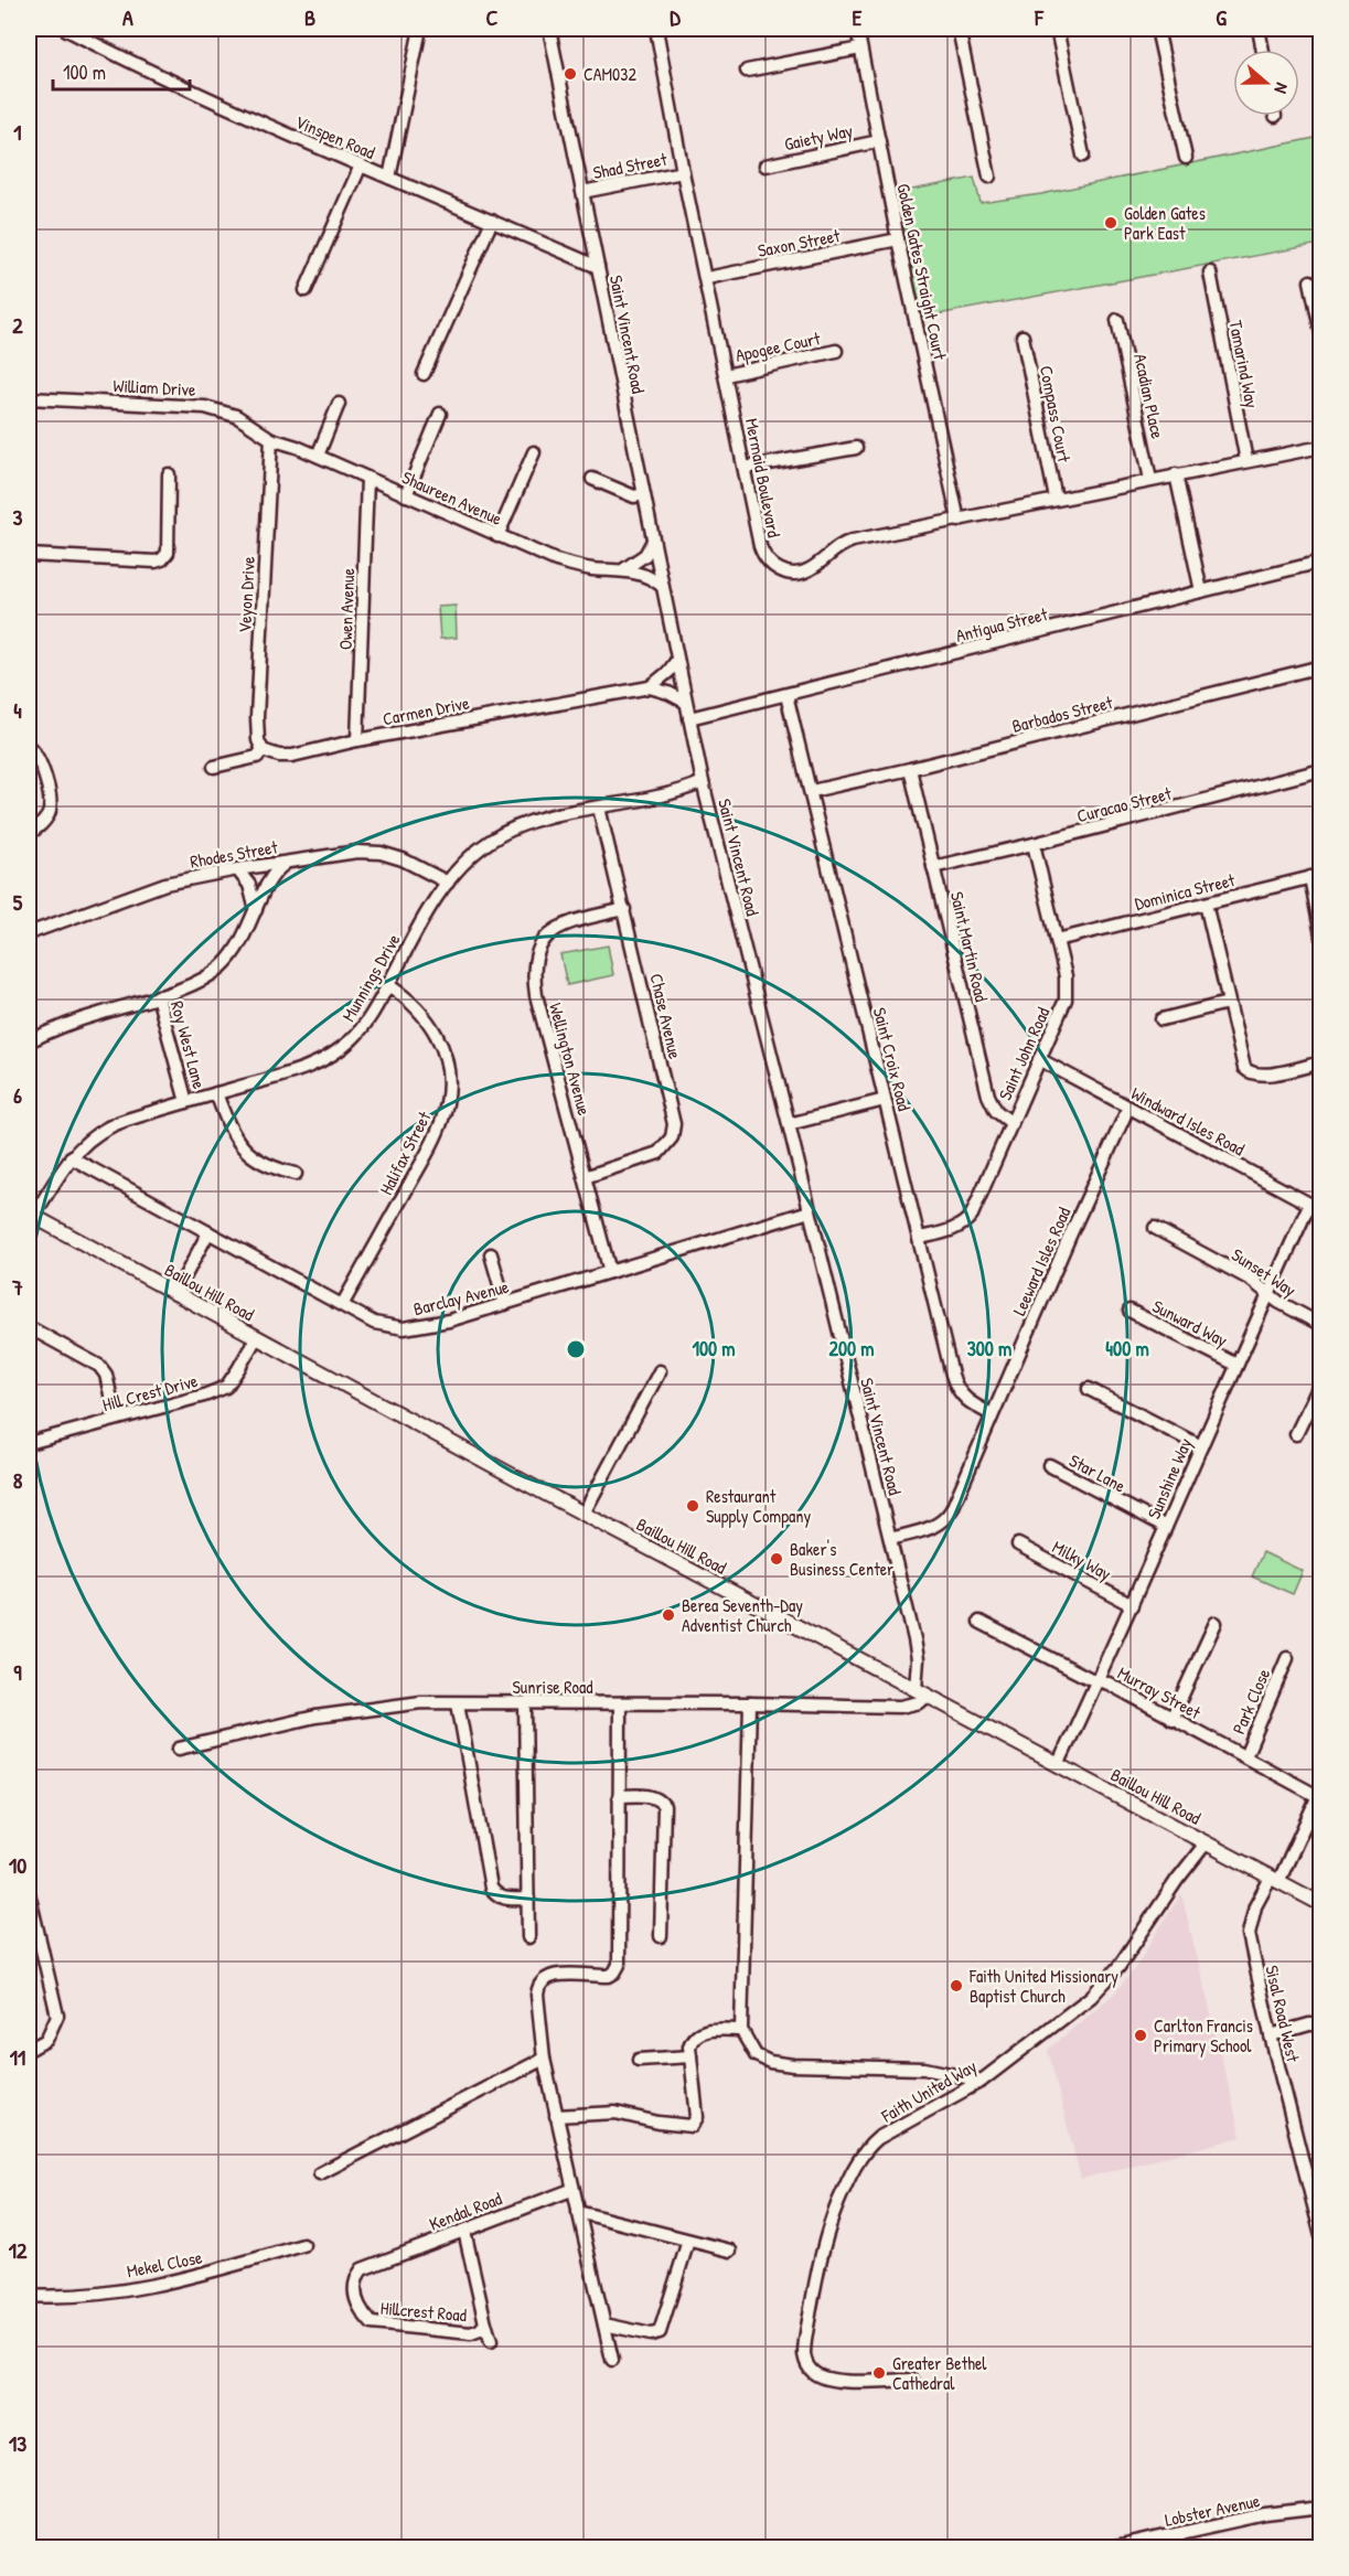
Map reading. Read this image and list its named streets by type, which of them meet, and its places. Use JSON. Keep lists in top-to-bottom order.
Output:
{
  "streets": {
    "main road": ["Baillou Hill Road"],
    "street": [
      "Vinspen Road",
      "Gaiety Way",
      "Shad Street",
      "Saxon Street",
      "Golden Gates Straight Court",
      "Saint Vincent Road",
      "Apogee Court",
      "Tamarind Way",
      "William Drive",
      "Acadian Place",
      "Compass Court",
      "Mermaid Boulevard",
      "Shaureen Avenue",
      "Veyon Drive",
      "Owen Avenue",
      "Antigua Street",
      "Carmen Drive",
      "Barbados Street",
      "Curacao Street",
      "Rhodes Street",
      "Dominica Street",
      "Saint Martin Road",
      "Munnings Drive",
      "Chase Avenue",
      "Roy West Lane",
      "Saint John Road",
      "Wellington Avenue",
      "Saint Croix Road",
      "Windward Isles Road",
      "Halifax Street",
      "Leeward Isles Road",
      "Sunset Way",
      "Barclay Avenue",
      "Sunward Way",
      "Hill Crest Drive",
      "Star Lane",
      "Sunshine Way",
      "Milky Way",
      "Sunrise Road",
      "Murray Street",
      "Park Close",
      "Sisal Road West",
      "Faith United Way",
      "Kendal Road",
      "Mekel Close",
      "Hillcrest Road",
      "Lobster Avenue"
    ]
  },
  "crossings": [
    ["Vinspen Road", "Saint Vincent Road"],
    ["Gaiety Way", "Golden Gates Straight Court"],
    ["Shad Street", "Saint Vincent Road"],
    ["Shad Street", "Mermaid Boulevard"],
    ["Saxon Street", "Golden Gates Straight Court"],
    ["Saxon Street", "Mermaid Boulevard"],
    ["Golden Gates Straight Court", "Mermaid Boulevard"],
    ["Saint Vincent Road", "Shaureen Avenue"],
    ["Saint Vincent Road", "Antigua Street"],
    ["Saint Vincent Road", "Munnings Drive"],
    ["Saint Vincent Road", "Leeward Isles Road"],
    ["Saint Vincent Road", "Baillou Hill Road"],
    ["Saint Vincent Road", "Barclay Avenue"],
    ["Saint Vincent Road", "Sunrise Road"],
    ["Apogee Court", "Mermaid Boulevard"],
    ["Tamarind Way", "Mermaid Boulevard"],
    ["William Drive", "Shaureen Avenue"],
    ["William Drive", "Veyon Drive"],
    ["Acadian Place", "Mermaid Boulevard"],
    ["Compass Court", "Mermaid Boulevard"],
    ["Shaureen Avenue", "Veyon Drive"],
    ["Shaureen Avenue", "Owen Avenue"],
    ["Veyon Drive", "Carmen Drive"],
    ["Owen Avenue", "Carmen Drive"],
    ["Antigua Street", "Saint Croix Road"],
    ["Barbados Street", "Saint Martin Road"],
    ["Barbados Street", "Saint Croix Road"],
    ["Curacao Street", "Saint Martin Road"],
    ["Curacao Street", "Saint John Road"],
    ["Rhodes Street", "Munnings Drive"],
    ["Dominica Street", "Saint John Road"],
    ["Saint Martin Road", "Saint John Road"],
    ["Munnings Drive", "Chase Avenue"],
    ["Munnings Drive", "Roy West Lane"],
    ["Munnings Drive", "Halifax Street"],
    ["Munnings Drive", "Baillou Hill Road"],
    ["Munnings Drive", "Barclay Avenue"],
    ["Chase Avenue", "Wellington Avenue"],
    ["Saint John Road", "Saint Croix Road"],
    ["Saint John Road", "Windward Isles Road"],
    ["Wellington Avenue", "Barclay Avenue"],
    ["Saint Croix Road", "Leeward Isles Road"],
    ["Windward Isles Road", "Leeward Isles Road"],
    ["Windward Isles Road", "Sunshine Way"],
    ["Halifax Street", "Barclay Avenue"],
    ["Sunset Way", "Sunshine Way"],
    ["Baillou Hill Road", "Hill Crest Drive"],
    ["Baillou Hill Road", "Sunshine Way"],
    ["Baillou Hill Road", "Sunrise Road"],
    ["Baillou Hill Road", "Sisal Road West"],
    ["Baillou Hill Road", "Faith United Way"],
    ["Sunward Way", "Sunshine Way"],
    ["Star Lane", "Sunshine Way"],
    ["Sunshine Way", "Milky Way"],
    ["Sunshine Way", "Murray Street"],
    ["Murray Street", "Park Close"],
    ["Murray Street", "Sisal Road West"],
    ["Kendal Road", "Hillcrest Road"]
  ],
  "places": [
    "CAM032",
    "Golden Gates Park East",
    "Restaurant Supply Company",
    "Baker's Business Center",
    "Berea Seventh-Day Adventist Church",
    "Faith United Missionary Baptist Church",
    "Carlton Francis Primary School",
    "Greater Bethel Cathedral"
  ],
  "scale_bar": "100 m",
  "north": "right",
  "grid": {
    "columns": [
      "A",
      "B",
      "C",
      "D",
      "E",
      "F",
      "G"
    ],
    "rows": [
      "1",
      "2",
      "3",
      "4",
      "5",
      "6",
      "7",
      "8",
      "9",
      "10",
      "11",
      "12",
      "13"
    ]
  },
  "rings": [
    "100 m",
    "200 m",
    "300 m",
    "400 m"
  ]
}
